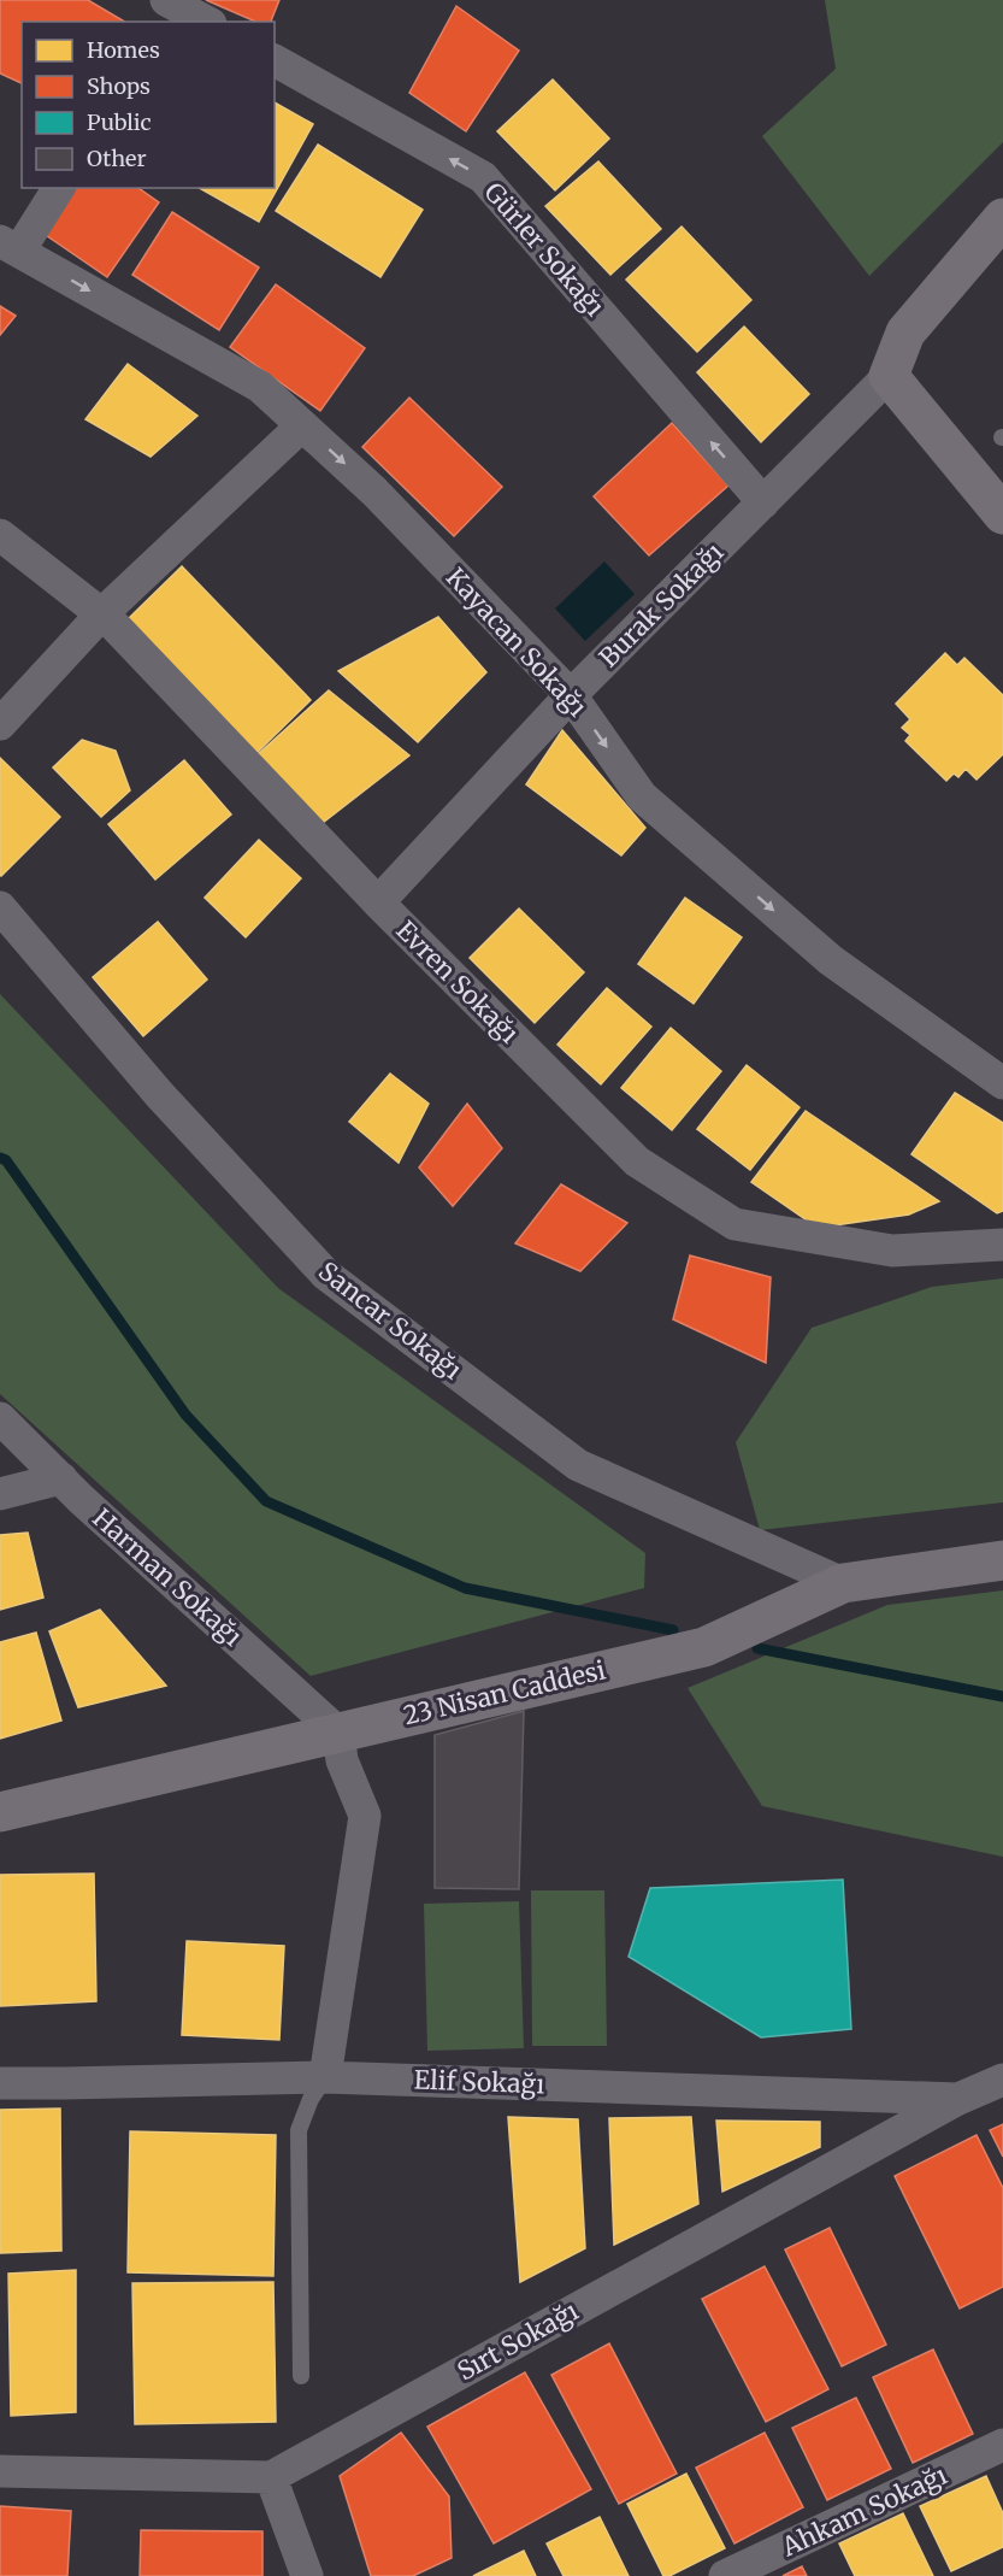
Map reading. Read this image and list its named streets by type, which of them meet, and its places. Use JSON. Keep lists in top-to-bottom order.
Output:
{
  "streets": {
    "street": [
      "Gürler Sokağı",
      "Burak Sokağı",
      "Kayacan Sokağı",
      "Evren Sokağı",
      "Sancar Sokağı",
      "Harman Sokağı",
      "23 Nisan Caddesi",
      "Elif Sokağı",
      "Sırt Sokağı",
      "Ahkam Sokağı"
    ]
  },
  "crossings": [
    ["Gürler Sokağı", "Burak Sokağı"],
    ["Burak Sokağı", "Kayacan Sokağı"],
    ["Burak Sokağı", "Evren Sokağı"],
    ["Sancar Sokağı", "23 Nisan Caddesi"],
    ["Harman Sokağı", "23 Nisan Caddesi"],
    ["Elif Sokağı", "Sırt Sokağı"]
  ],
  "one_way": ["Gürler Sokağı", "Kayacan Sokağı"],
  "legend": [
    "Homes",
    "Shops",
    "Public",
    "Other"
  ]
}
